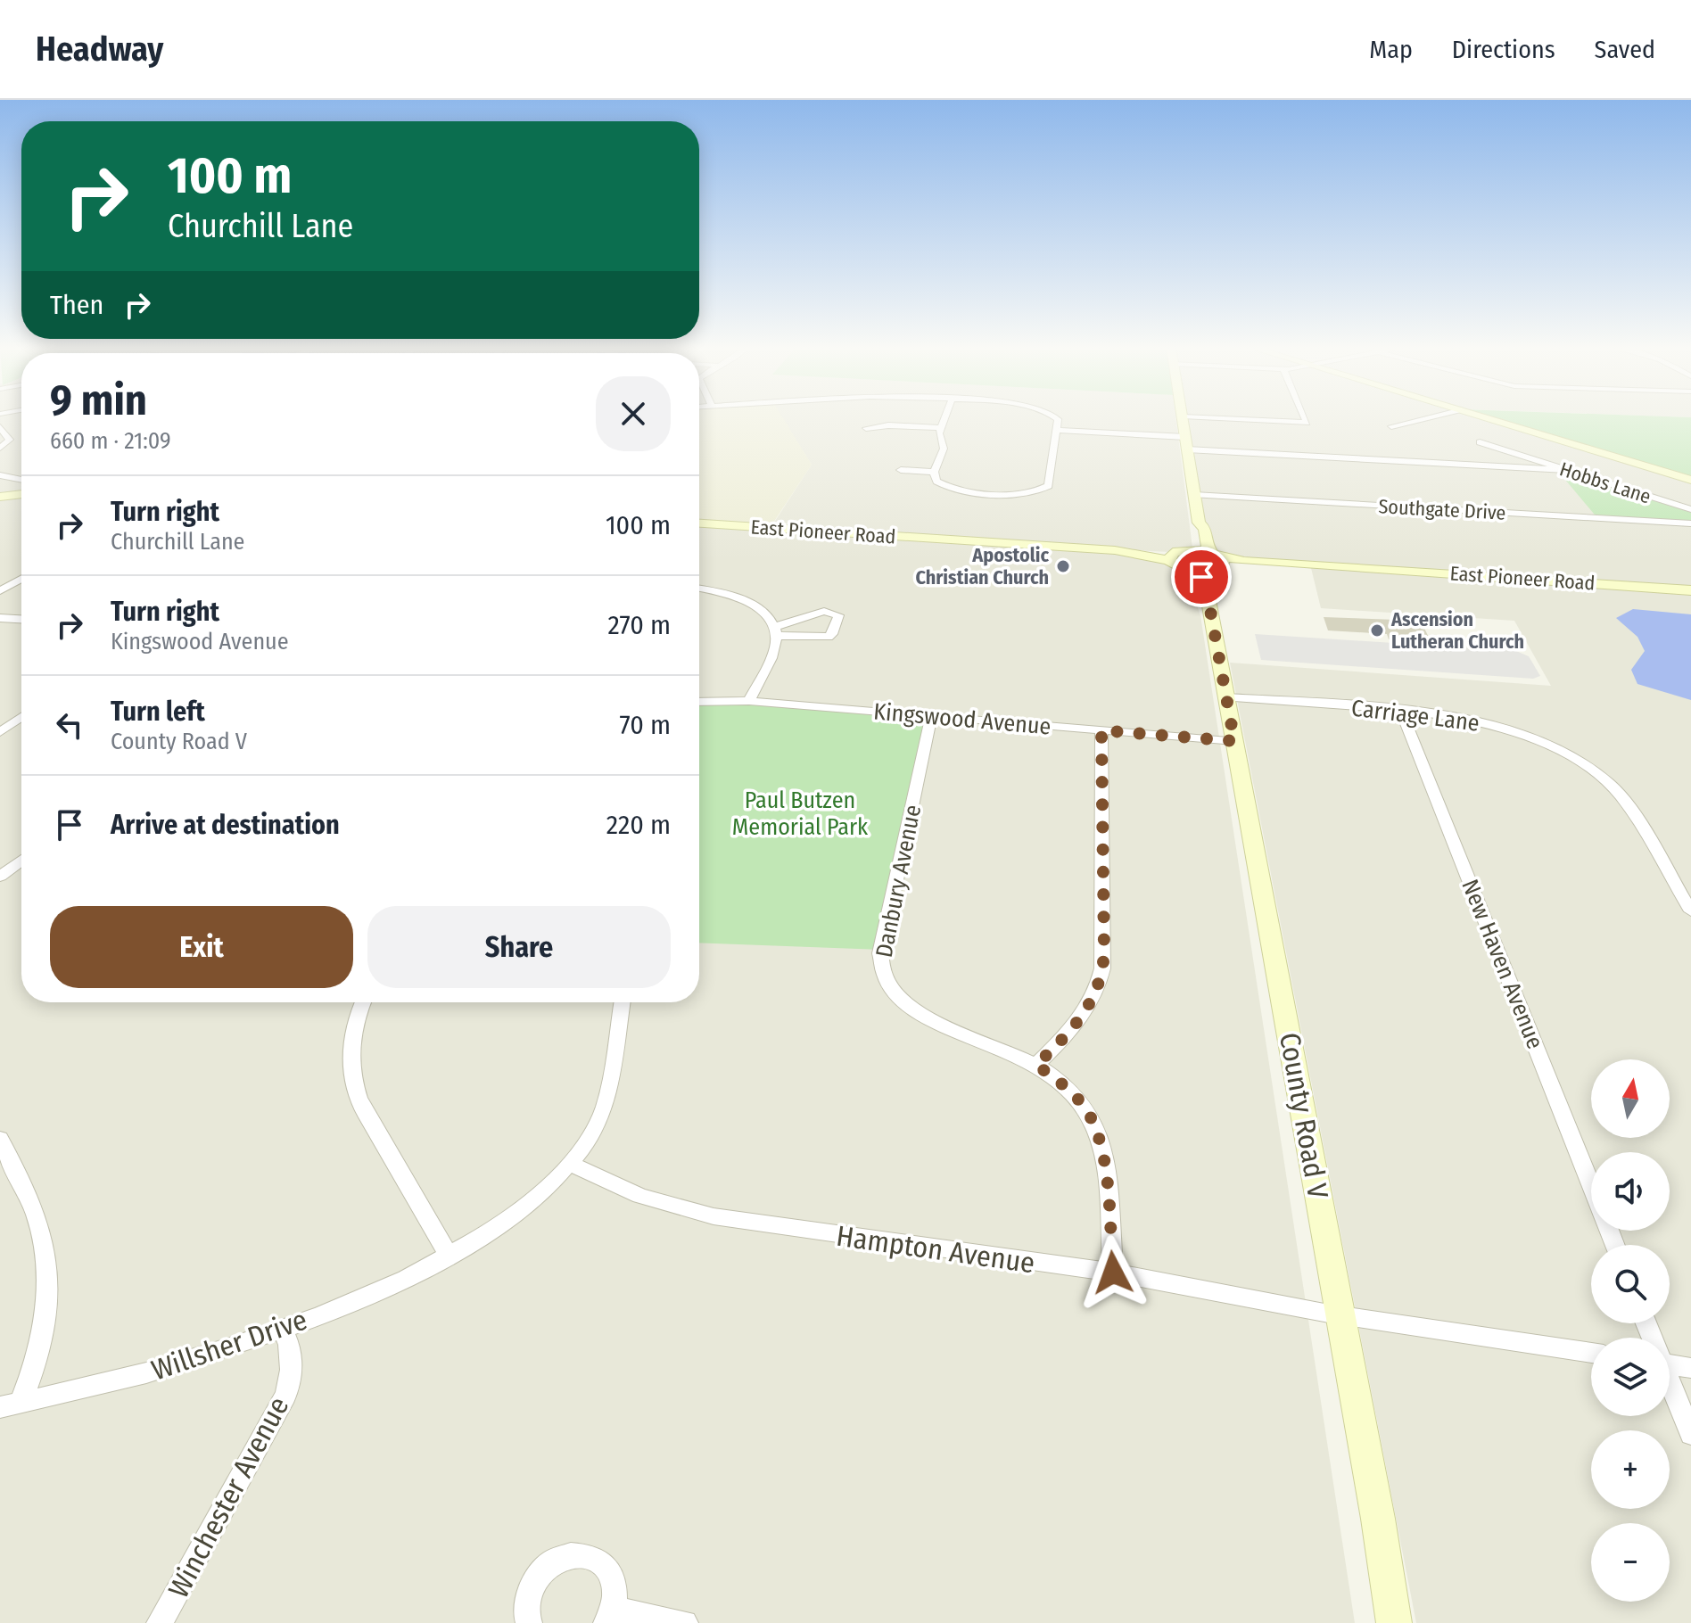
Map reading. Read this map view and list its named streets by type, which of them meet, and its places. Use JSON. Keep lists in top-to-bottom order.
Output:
{
  "streets": {
    "main road": ["East Pioneer Road", "County Road V"],
    "street": [
      "Hobbs Lane",
      "Southgate Drive",
      "Carriage Lane",
      "Kingswood Avenue",
      "Danbury Avenue",
      "New Haven Avenue",
      "Hampton Avenue",
      "Willsher Drive",
      "Winchester Avenue"
    ]
  },
  "crossings": [
    ["Southgate Drive", "County Road V"],
    ["East Pioneer Road", "County Road V"],
    ["Carriage Lane", "New Haven Avenue"],
    ["Carriage Lane", "County Road V"],
    ["Kingswood Avenue", "Danbury Avenue"],
    ["Kingswood Avenue", "County Road V"],
    ["Danbury Avenue", "Hampton Avenue"],
    ["County Road V", "Hampton Avenue"],
    ["Hampton Avenue", "Willsher Drive"],
    ["Willsher Drive", "Winchester Avenue"]
  ],
  "parks": ["Paul Butzen Memorial Park"],
  "places": ["Apostolic Christian Church", "Ascension Lutheran Church"],
  "north": "top",
  "page": {
    "header": "Headway",
    "nav": ["Map", "Directions", "Saved"],
    "turn": ["100 m", "Churchill Lane"],
    "then": "Then",
    "heading": ["9 min", "660 m · 21:09"],
    "list": [
      {
        "name": "Turn right",
        "note": "Churchill Lane",
        "value": "100 m"
      },
      {
        "name": "Turn right",
        "note": "Kingswood Avenue",
        "value": "270 m"
      },
      {
        "name": "Turn left",
        "note": "County Road V",
        "value": "70 m"
      },
      {
        "name": "Arrive at destination",
        "value": "220 m"
      }
    ],
    "buttons": ["Exit", "Share"],
    "map_buttons": ["+", "−"]
  }
}
